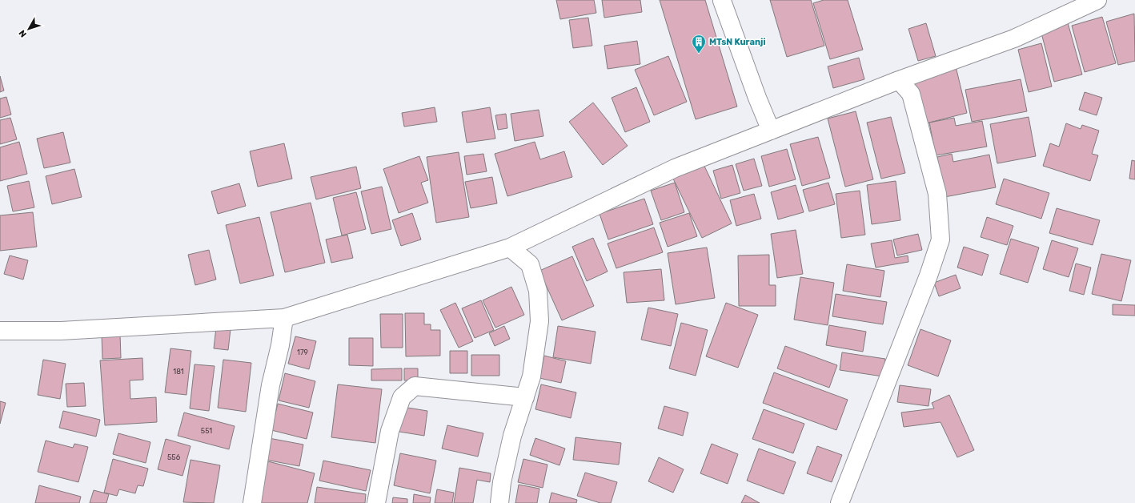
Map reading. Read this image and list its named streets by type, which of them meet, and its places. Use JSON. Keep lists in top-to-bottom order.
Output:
{
  "places": {
    "building": ["MTsN Kuranji"]
  },
  "house_numbers": [
    "179",
    "181",
    "551",
    "556"
  ],
  "north": "bottom left"
}
